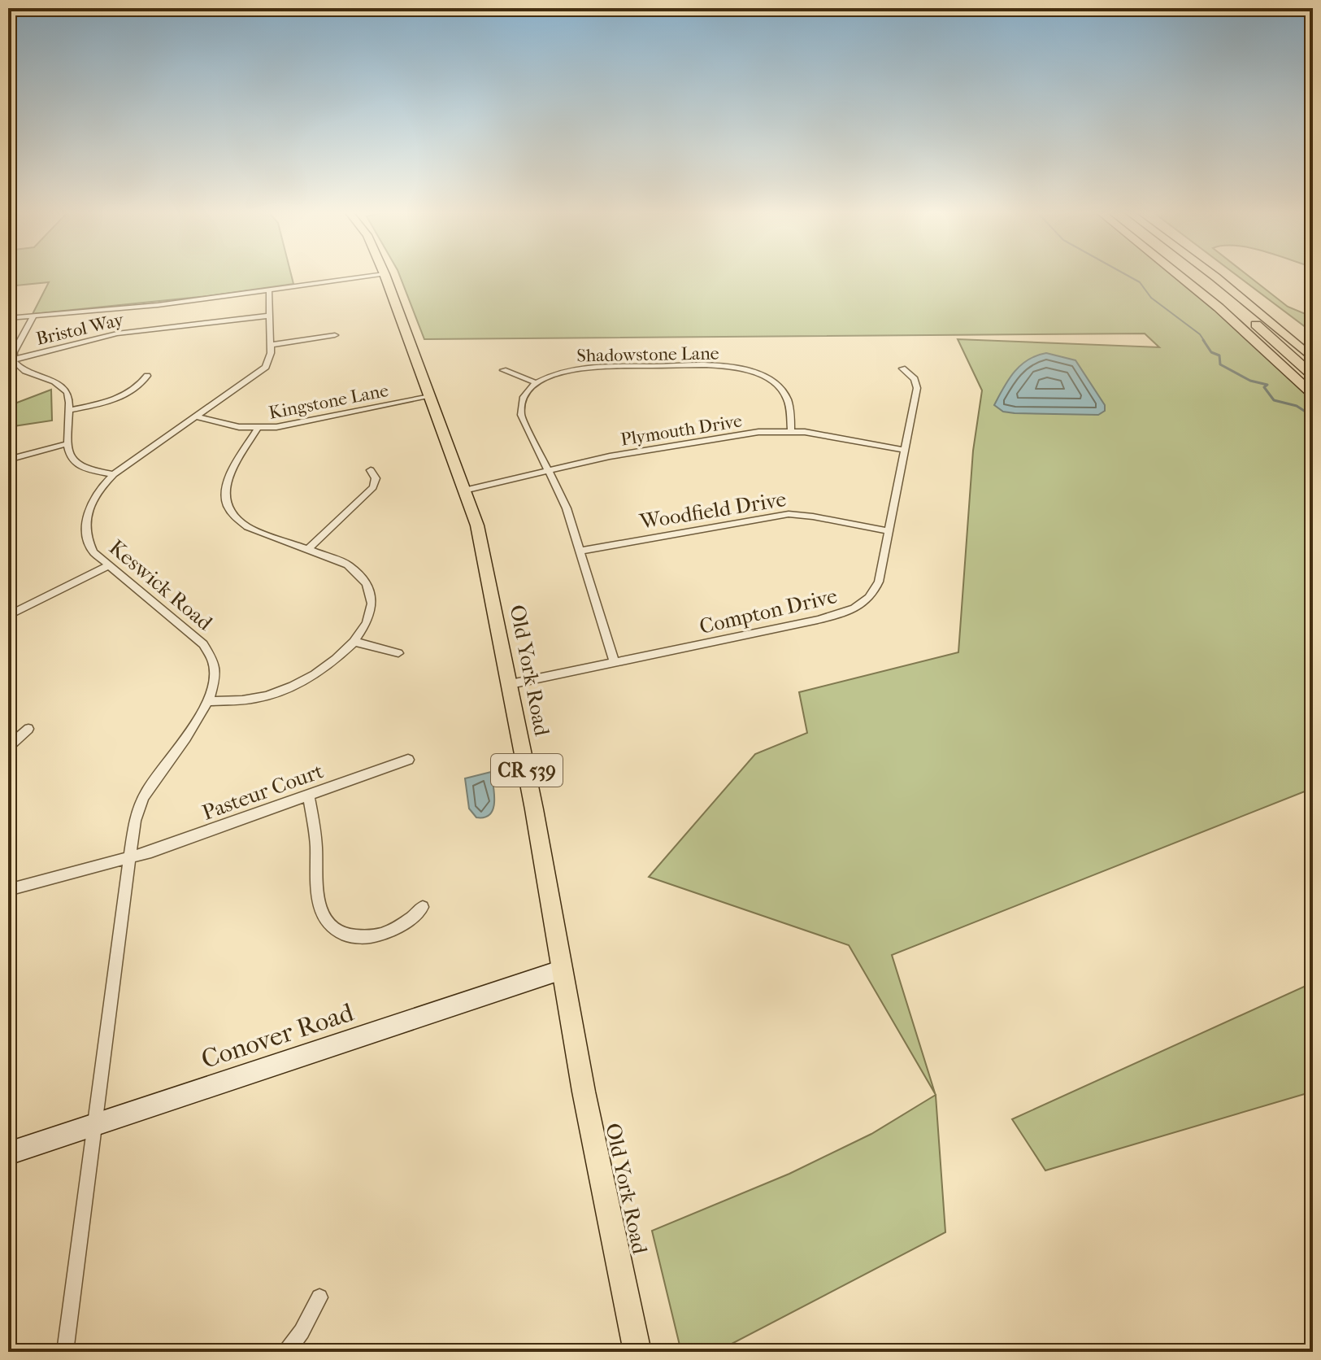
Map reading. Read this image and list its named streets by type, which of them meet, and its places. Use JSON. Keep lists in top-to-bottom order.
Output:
{
  "streets": {
    "main road": ["Old York Road", "CR 539"],
    "street": [
      "Bristol Way",
      "Shadowstone Lane",
      "Kingstone Lane",
      "Plymouth Drive",
      "Woodfield Drive",
      "Keswick Road",
      "Compton Drive",
      "Pasteur Court",
      "Conover Road"
    ]
  },
  "crossings": [
    ["Bristol Way", "Keswick Road"],
    ["Shadowstone Lane", "Plymouth Drive"],
    ["Kingstone Lane", "Keswick Road"],
    ["Kingstone Lane", "Old York Road"],
    ["Plymouth Drive", "Compton Drive"],
    ["Plymouth Drive", "Old York Road"],
    ["Woodfield Drive", "Compton Drive"],
    ["Keswick Road", "Pasteur Court"],
    ["Keswick Road", "Conover Road"],
    ["Compton Drive", "Old York Road"],
    ["Old York Road", "Conover Road"]
  ]
}
